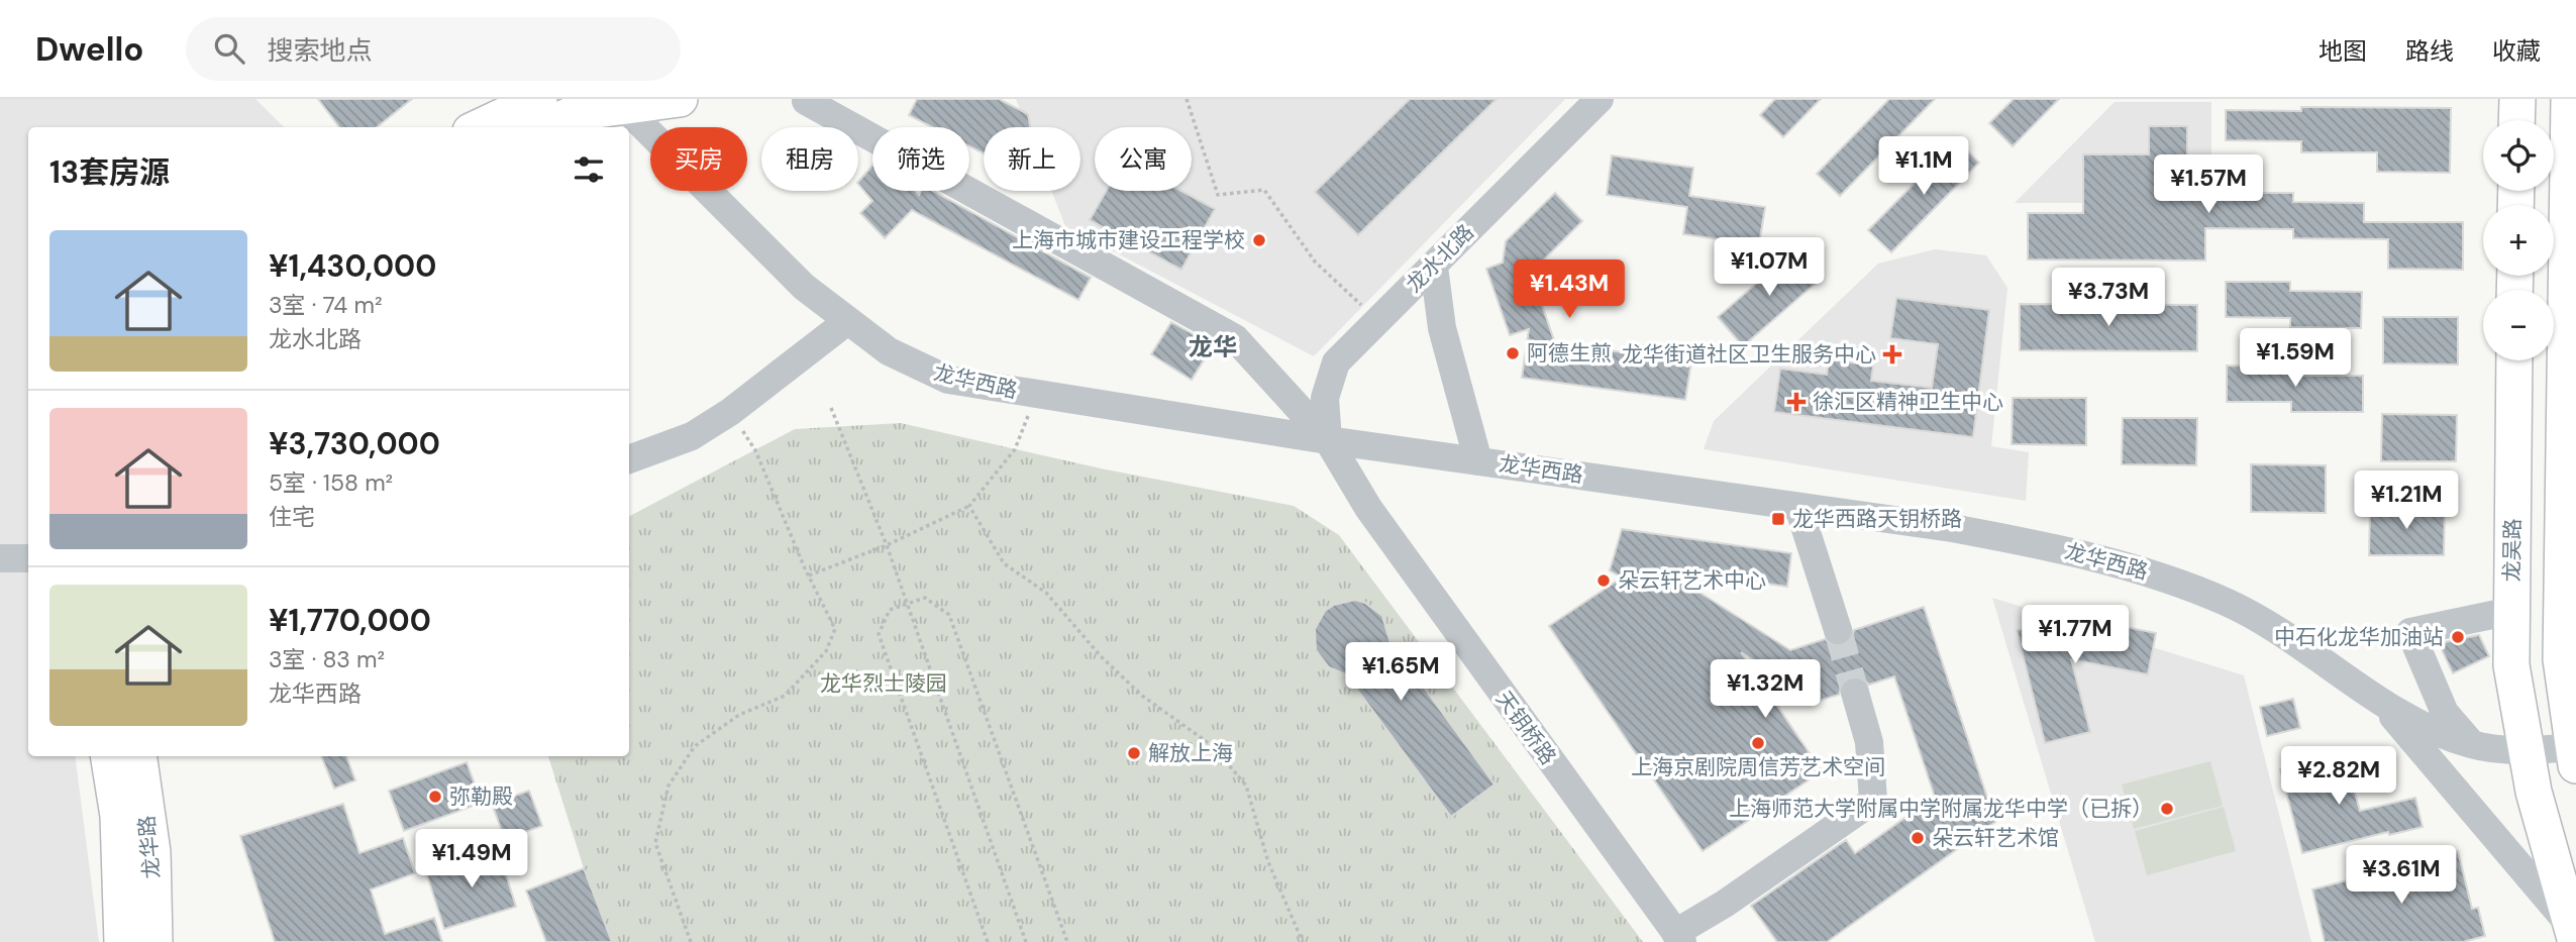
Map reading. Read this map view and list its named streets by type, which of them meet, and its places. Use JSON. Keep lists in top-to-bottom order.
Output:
{
  "streets": {
    "main road": ["龙吴路", "龙华路"],
    "street": ["龙水北路", "龙华西路", "天钥桥路"]
  },
  "crossings": [
    ["龙水北路", "龙华西路"],
    ["龙水北路", "天钥桥路"],
    ["龙华西路", "龙吴路"],
    ["龙华西路", "天钥桥路"]
  ],
  "districts": ["龙华"],
  "parks": ["龙华烈士陵园"],
  "places": {
    "other": [
      "上海市城市建设工程学校",
      "阿德生煎",
      "朵云轩艺术中心",
      "中石化龙华加油站",
      "上海京剧院周信芳艺术空间",
      "解放上海",
      "弥勒殿",
      "上海师范大学附属中学附属龙华中学（已拆）",
      "朵云轩艺术馆"
    ],
    "health": ["龙华街道社区卫生服务中心", "徐汇区精神卫生中心"],
    "transit": ["龙华西路天钥桥路"]
  },
  "page": {
    "header": "Dwello",
    "search": "搜索地点",
    "nav": ["地图", "路线", "收藏"],
    "map_buttons": ["+", "−"],
    "chip": [
      "买房",
      "租房",
      "筛选",
      "新上",
      "公寓"
    ],
    "heading": "13套房源",
    "price": [
      "¥1.1M",
      "¥1.57M",
      "¥1.07M",
      "¥1.43M",
      "¥3.73M",
      "¥1.59M",
      "¥1.21M",
      "¥1.77M",
      "¥1.65M",
      "¥1.32M",
      "¥2.82M",
      "¥1.49M",
      "¥3.61M"
    ],
    "list": [
      {
        "name": "¥1,430,000",
        "note": "3室 · 74 m² · 龙水北路"
      },
      {
        "name": "¥3,730,000",
        "note": "5室 · 158 m² · 住宅"
      },
      {
        "name": "¥1,770,000",
        "note": "3室 · 83 m² · 龙华西路"
      }
    ]
  }
}
